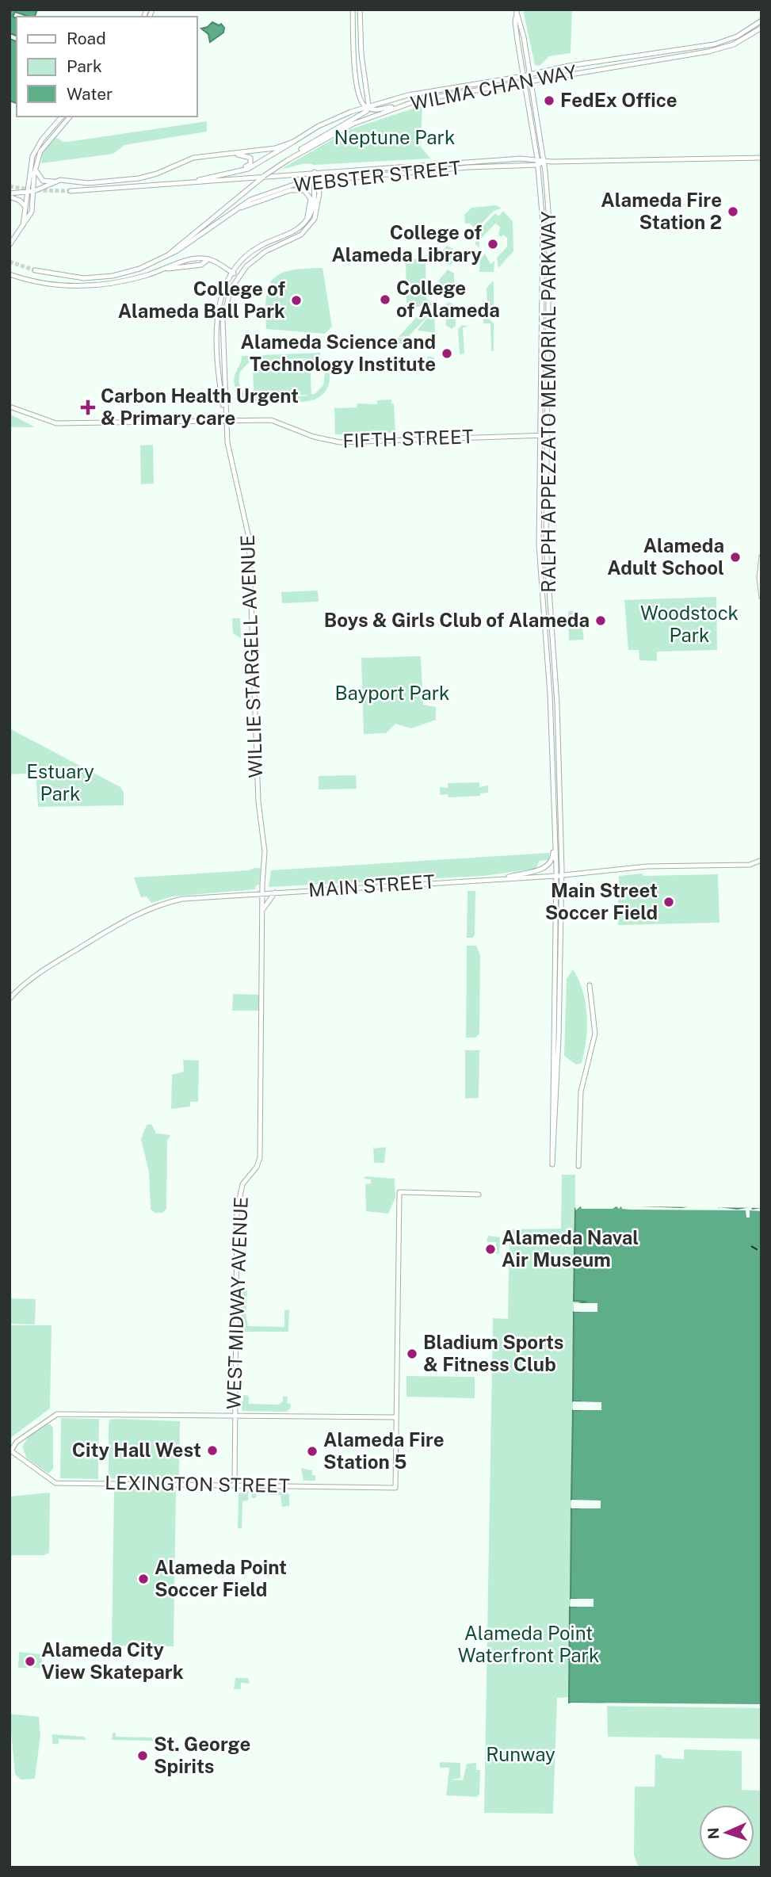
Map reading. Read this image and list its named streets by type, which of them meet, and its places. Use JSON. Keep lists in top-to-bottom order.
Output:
{
  "streets": {
    "street": [
      "WILMA CHAN WAY",
      "WEBSTER STREET",
      "RALPH APPEZZATO MEMORIAL PARKWAY",
      "FIFTH STREET",
      "WILLIE STARGELL AVENUE",
      "MAIN STREET",
      "WEST MIDWAY AVENUE",
      "LEXINGTON STREET"
    ]
  },
  "crossings": [
    ["WILMA CHAN WAY", "WEBSTER STREET"],
    ["WILMA CHAN WAY", "RALPH APPEZZATO MEMORIAL PARKWAY"],
    ["WEBSTER STREET", "RALPH APPEZZATO MEMORIAL PARKWAY"],
    ["WEBSTER STREET", "WILLIE STARGELL AVENUE"],
    ["RALPH APPEZZATO MEMORIAL PARKWAY", "FIFTH STREET"],
    ["RALPH APPEZZATO MEMORIAL PARKWAY", "MAIN STREET"],
    ["FIFTH STREET", "WILLIE STARGELL AVENUE"],
    ["WILLIE STARGELL AVENUE", "MAIN STREET"],
    ["WILLIE STARGELL AVENUE", "WEST MIDWAY AVENUE"],
    ["MAIN STREET", "WEST MIDWAY AVENUE"],
    ["WEST MIDWAY AVENUE", "LEXINGTON STREET"]
  ],
  "parks": [
    "Neptune Park",
    "Woodstock Park",
    "Bayport Park",
    "Estuary Park",
    "Alameda Point Waterfront Park",
    "Runway"
  ],
  "places": {
    "other": [
      "FedEx Office",
      "Alameda Fire Station 2",
      "College of Alameda Library",
      "College of Alameda",
      "College of Alameda Ball Park",
      "Alameda Science and Technology Institute",
      "Alameda Adult School",
      "Boys & Girls Club of Alameda",
      "Main Street Soccer Field",
      "Alameda Naval Air Museum",
      "Bladium Sports & Fitness Club",
      "City Hall West",
      "Alameda Fire Station 5",
      "Alameda Point Soccer Field",
      "Alameda City View Skatepark",
      "St. George Spirits"
    ],
    "health": ["Carbon Health Urgent & Primary care"]
  },
  "legend": ["Road", "Park", "Water"],
  "north": "left"
}
